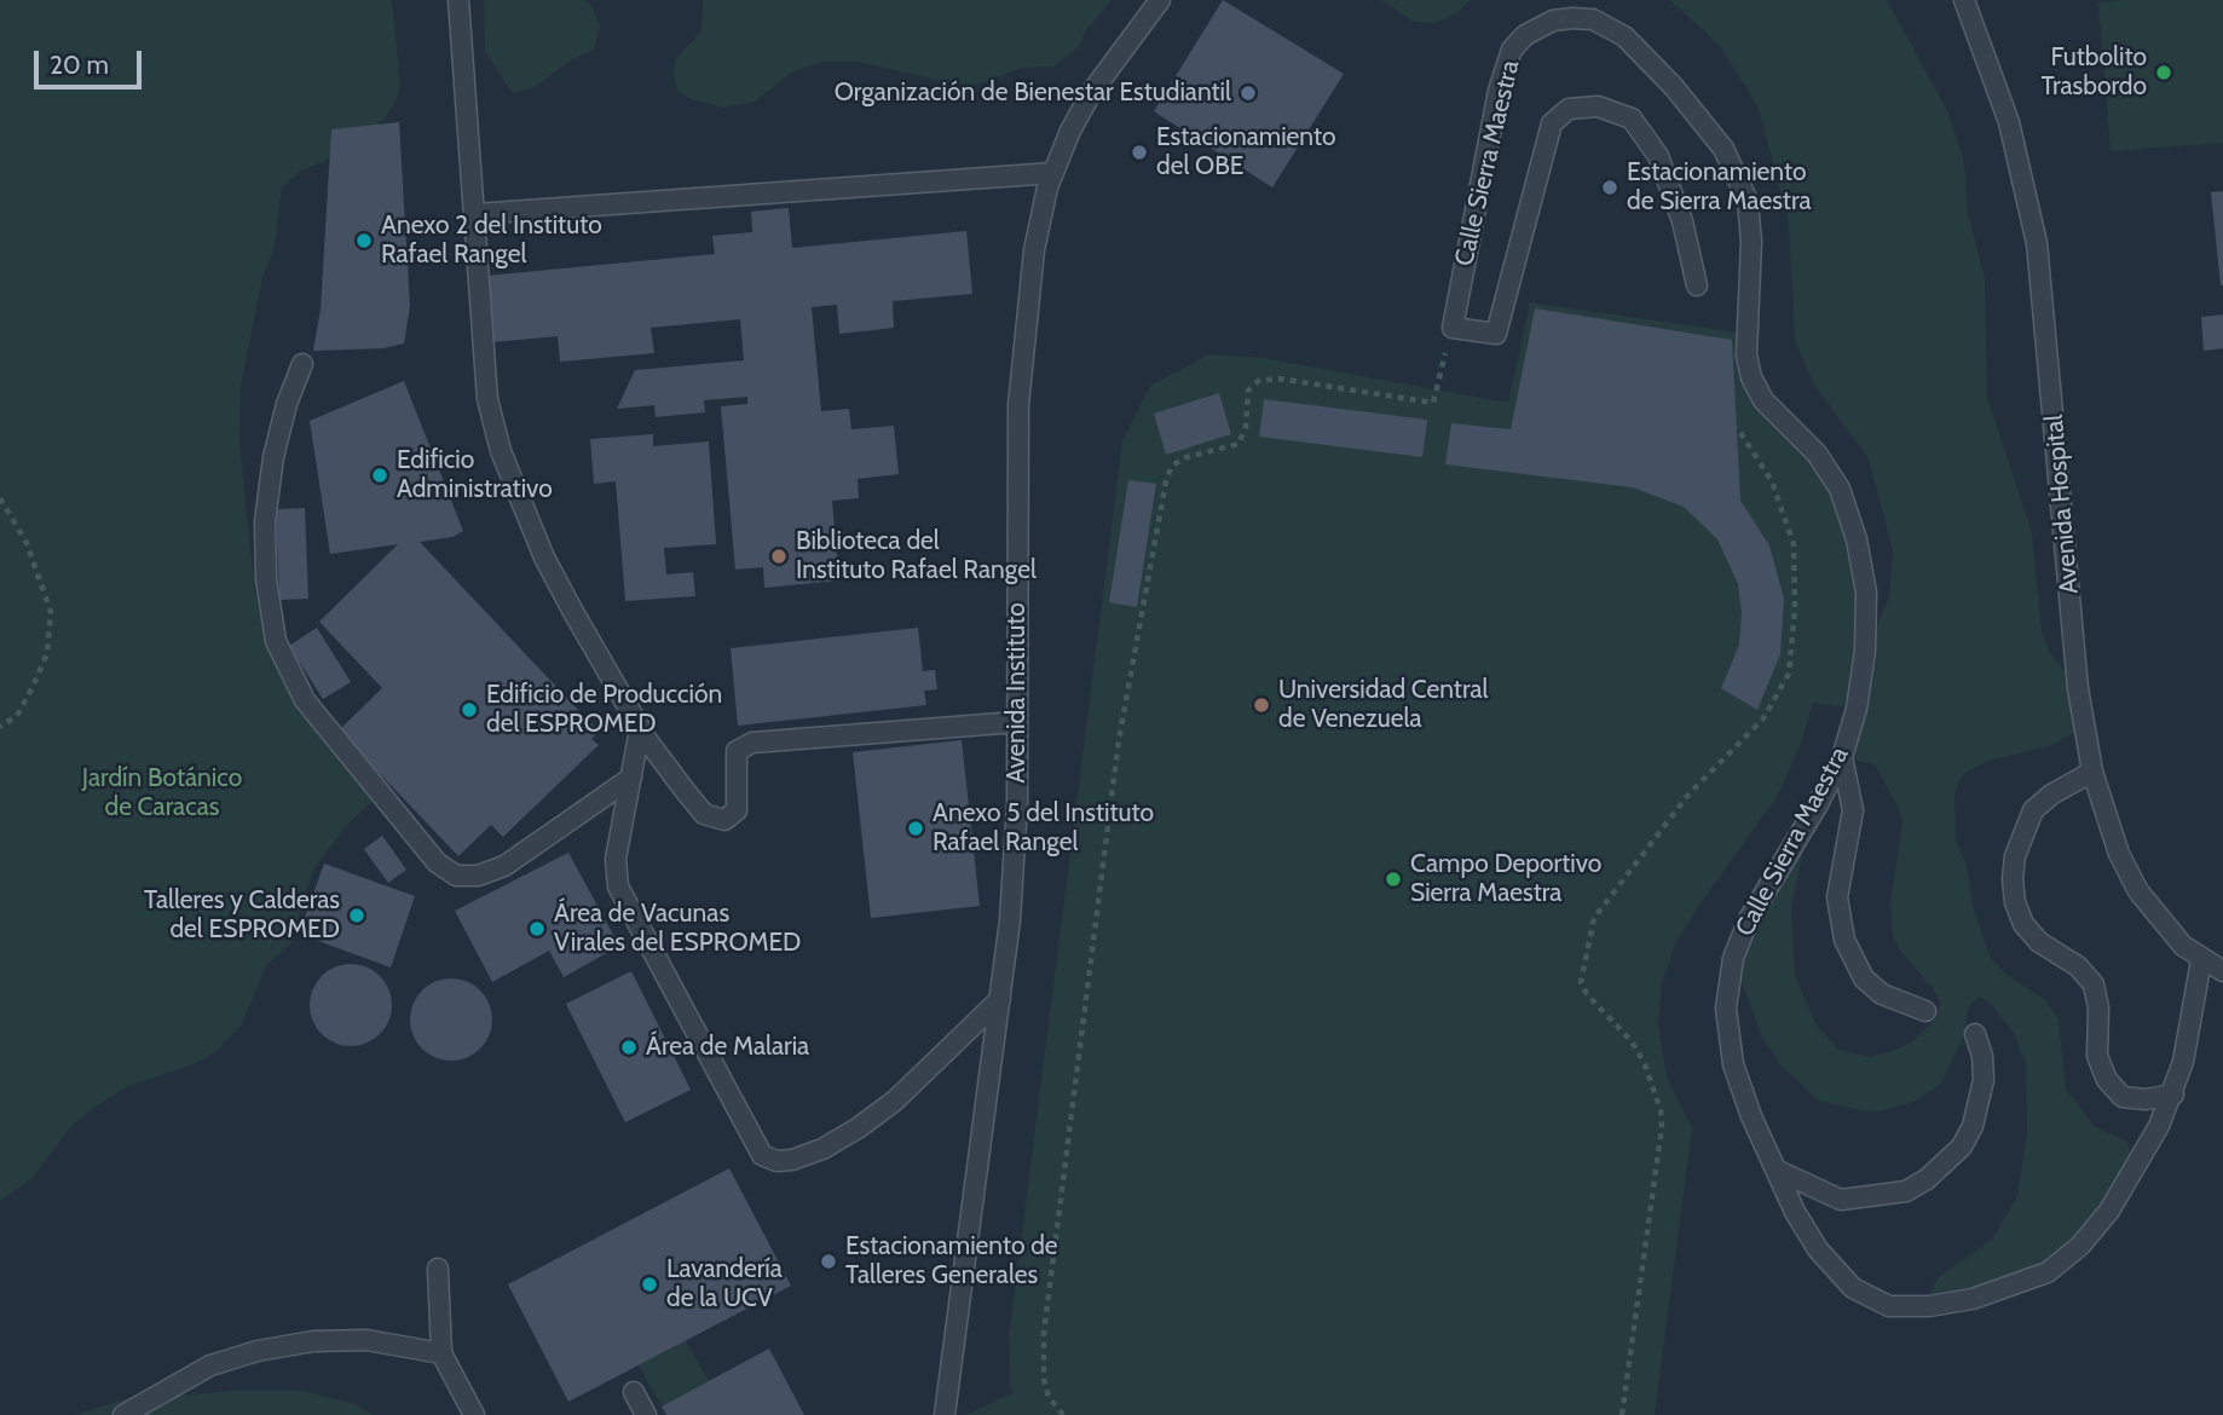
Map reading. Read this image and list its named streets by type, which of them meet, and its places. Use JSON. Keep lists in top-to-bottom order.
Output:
{
  "streets": {
    "lane": ["Calle Sierra Maestra", "Avenida Hospital", "Avenida Instituto"]
  },
  "crossings": [
    ["Calle Sierra Maestra", "Avenida Hospital"]
  ],
  "parks": ["Jardín Botánico de Caracas"],
  "places": [
    "Futbolito Trasbordo",
    "Organización de Bienestar Estudiantil",
    "Estacionamiento del OBE",
    "Estacionamiento de Sierra Maestra",
    "Anexo 2 del Instituto Rafael Rangel",
    "Edificio Administrativo",
    "Biblioteca del Instituto Rafael Rangel",
    "Universidad Central de Venezuela",
    "Edificio de Producción del ESPROMED",
    "Anexo 5 del Instituto Rafael Rangel",
    "Campo Deportivo Sierra Maestra",
    "Talleres y Calderas del ESPROMED",
    "Área de Vacunas Virales del ESPROMED",
    "Área de Malaria",
    "Estacionamiento de Talleres Generales",
    "Lavandería de la UCV"
  ],
  "scale_bar": "20 m"
}
